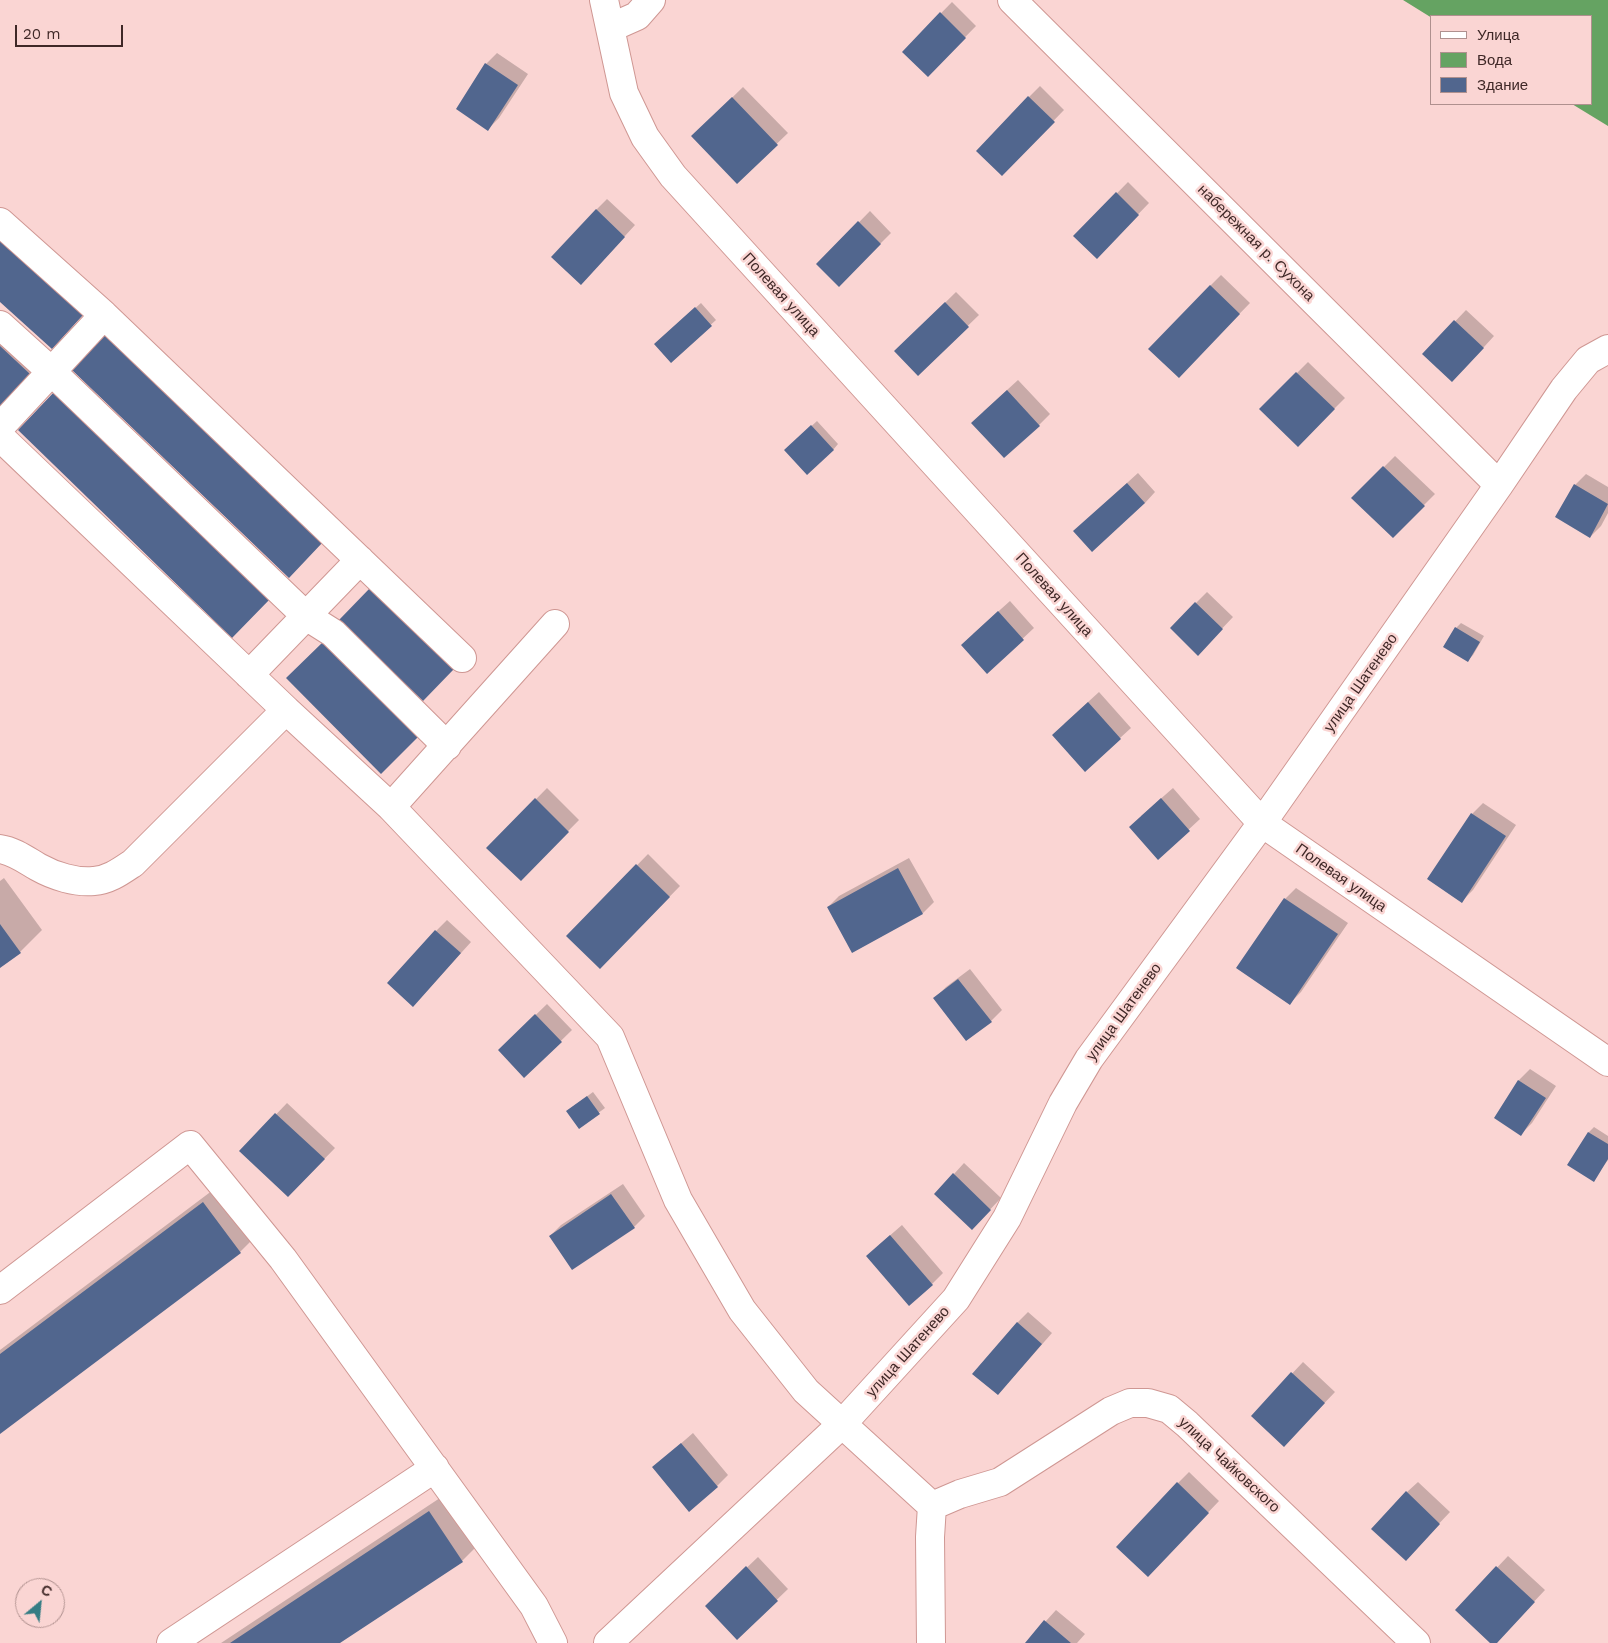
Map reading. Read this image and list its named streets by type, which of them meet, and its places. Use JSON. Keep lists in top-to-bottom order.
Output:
{
  "streets": {
    "street": [
      "набережная р. Сухона",
      "Полевая улица",
      "улица Шатенево",
      "улица Чайковского"
    ]
  },
  "crossings": [
    ["набережная р. Сухона", "улица Шатенево"],
    ["Полевая улица", "улица Шатенево"]
  ],
  "legend": ["Улица", "Вода", "Здание"],
  "scale_bar": "20 m",
  "north": "top right"
}
